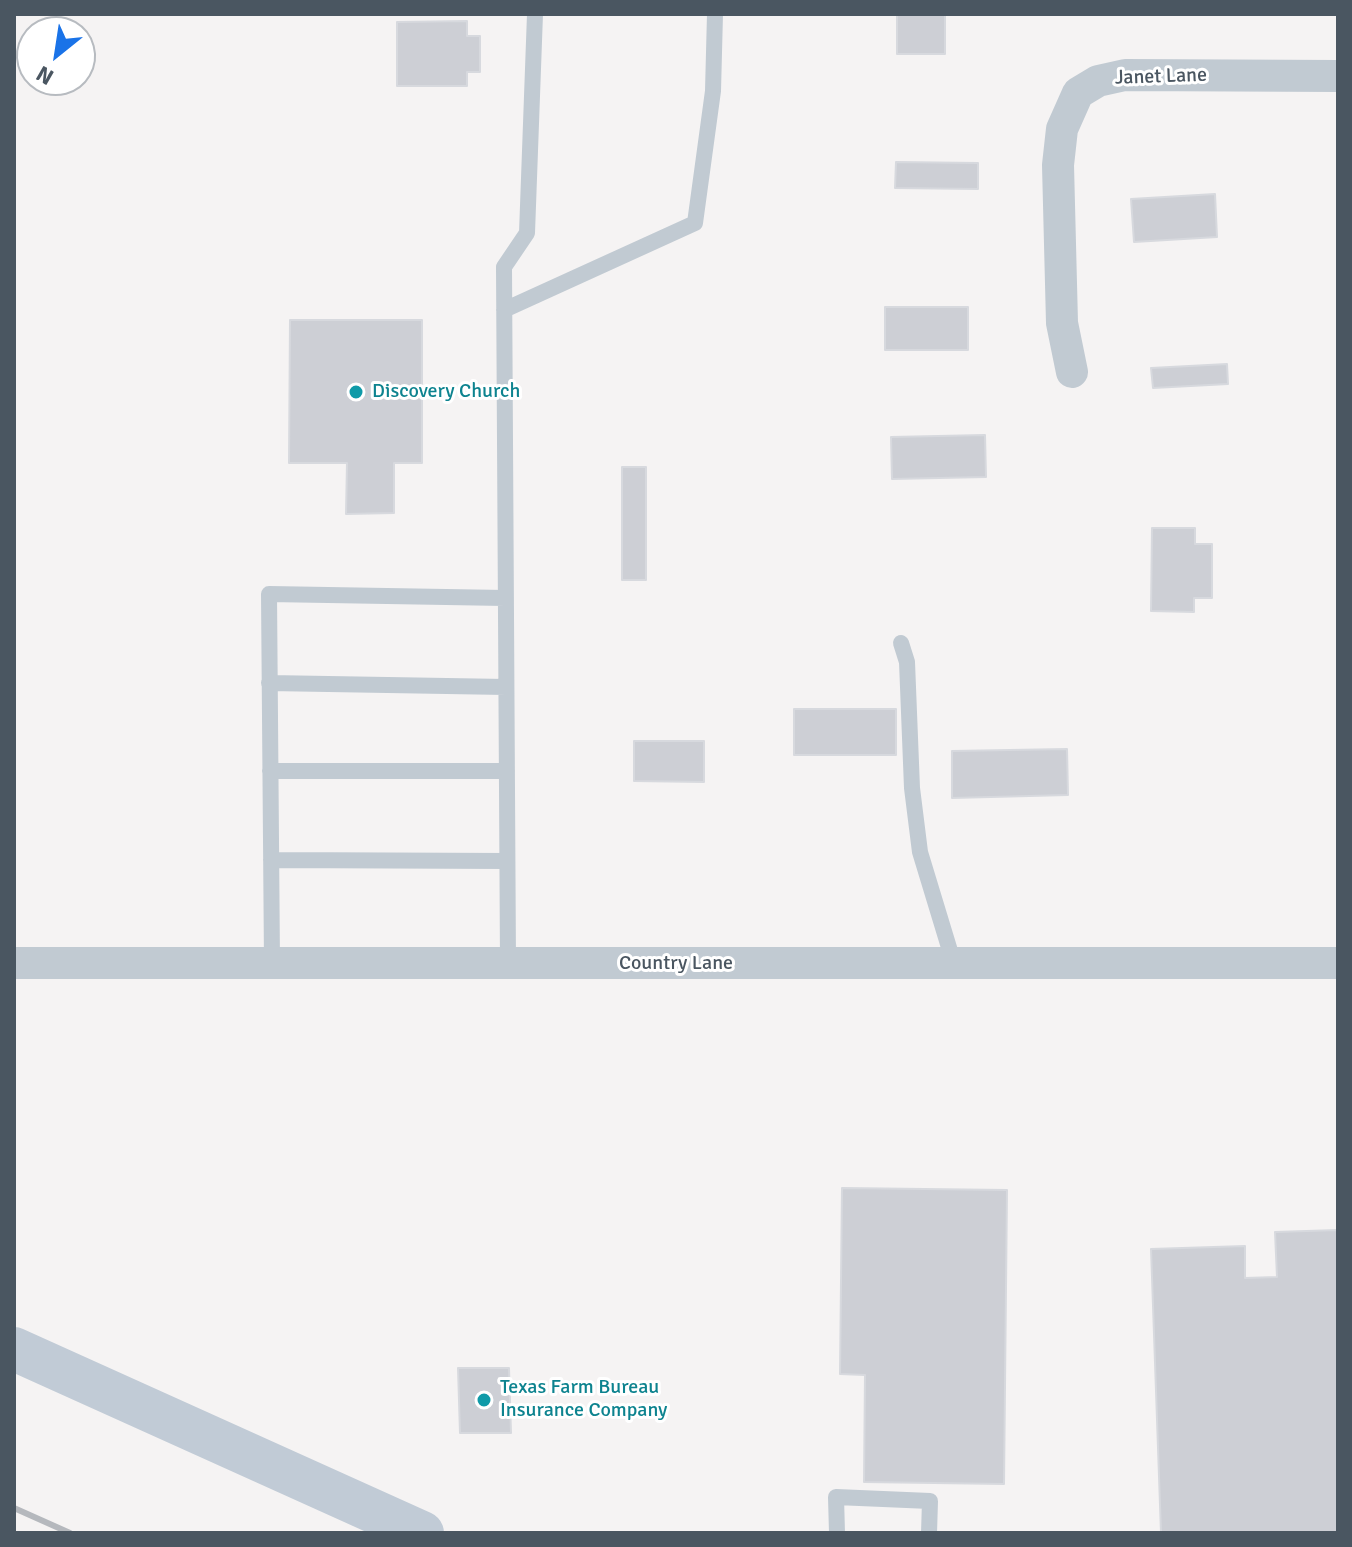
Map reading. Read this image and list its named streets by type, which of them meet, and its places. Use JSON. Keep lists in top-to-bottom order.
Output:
{
  "streets": {
    "street": ["Janet Lane", "Country Lane"]
  },
  "places": ["Discovery Church", "Texas Farm Bureau Insurance Company"],
  "north": "bottom left"
}
